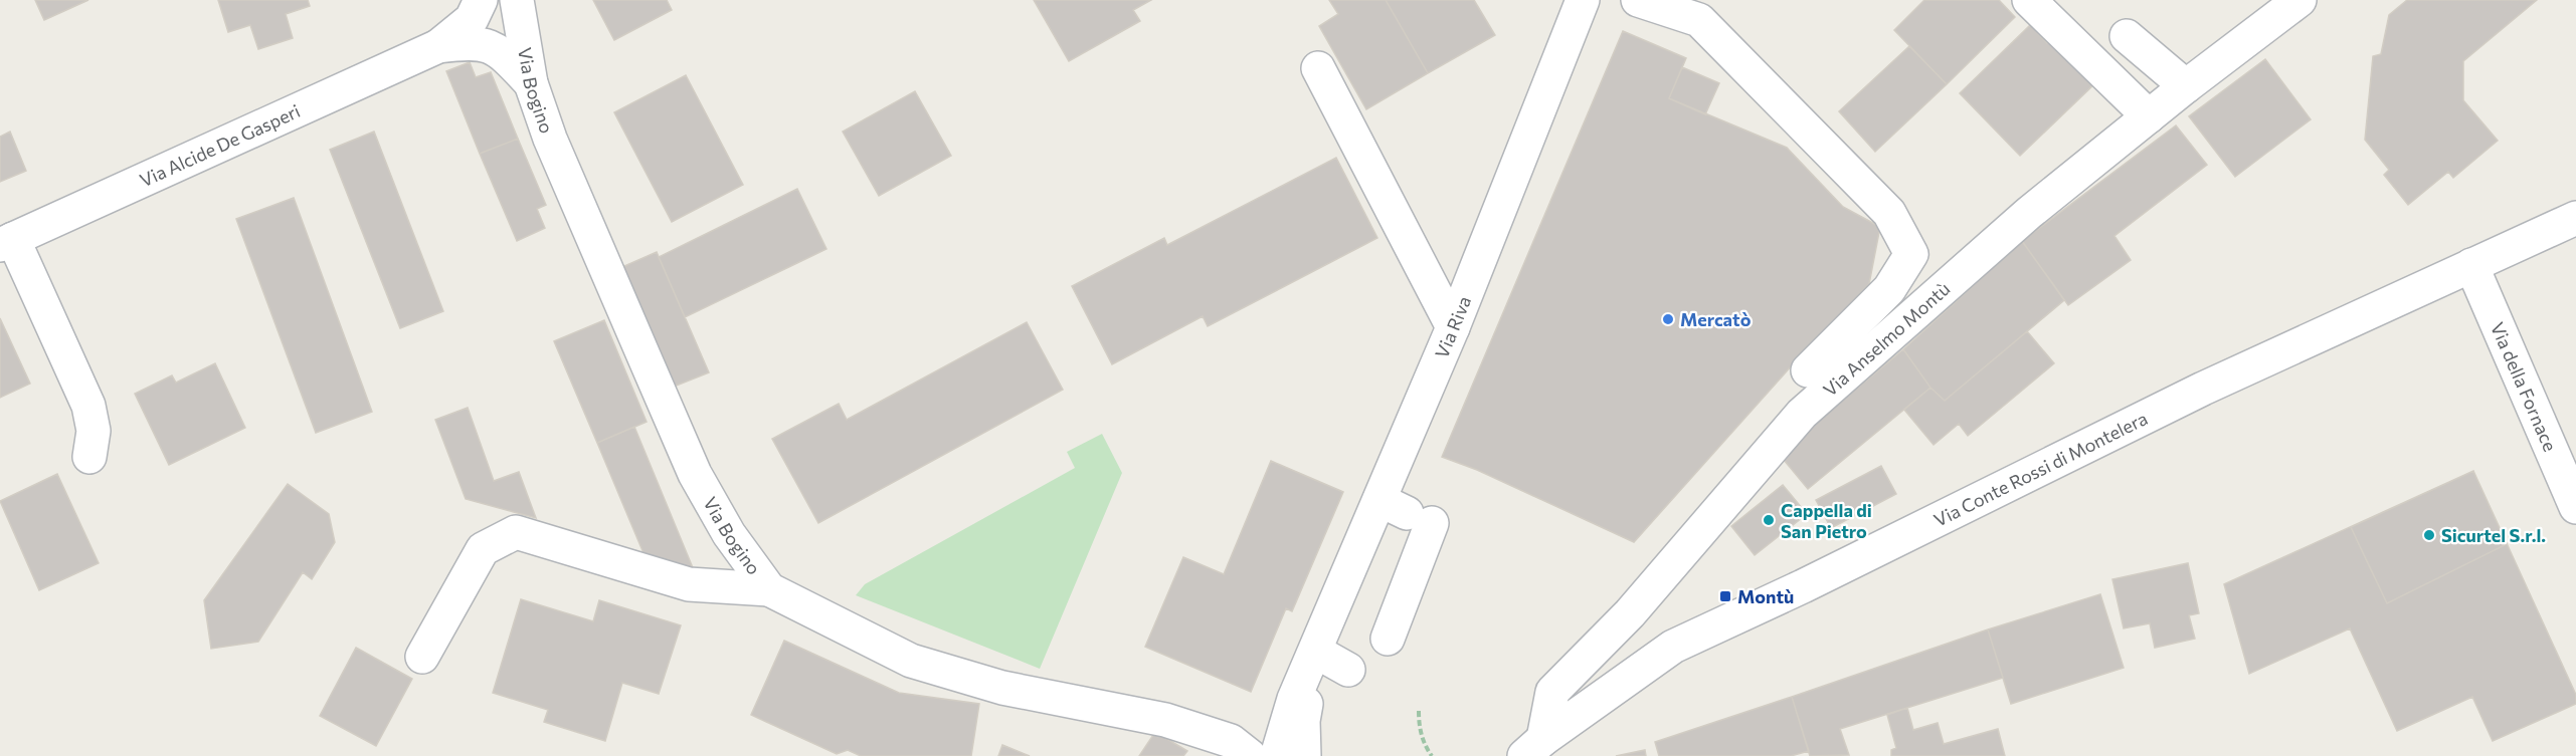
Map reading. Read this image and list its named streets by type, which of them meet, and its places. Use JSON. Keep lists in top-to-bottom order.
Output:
{
  "streets": {
    "street": [
      "Via Bogino",
      "Via Alcide De Gasperi",
      "Via Riva",
      "Via Anselmo Montù",
      "Via della Fornace",
      "Via Conte Rossi di Montelera"
    ]
  },
  "crossings": [
    ["Via Bogino", "Via Alcide De Gasperi"],
    ["Via Anselmo Montù", "Via Conte Rossi di Montelera"],
    ["Via della Fornace", "Via Conte Rossi di Montelera"]
  ],
  "places": {
    "other": ["Mercatò", "Cappella di San Pietro", "Sicurtel S.r.l."],
    "transit": ["Montù"]
  }
}
